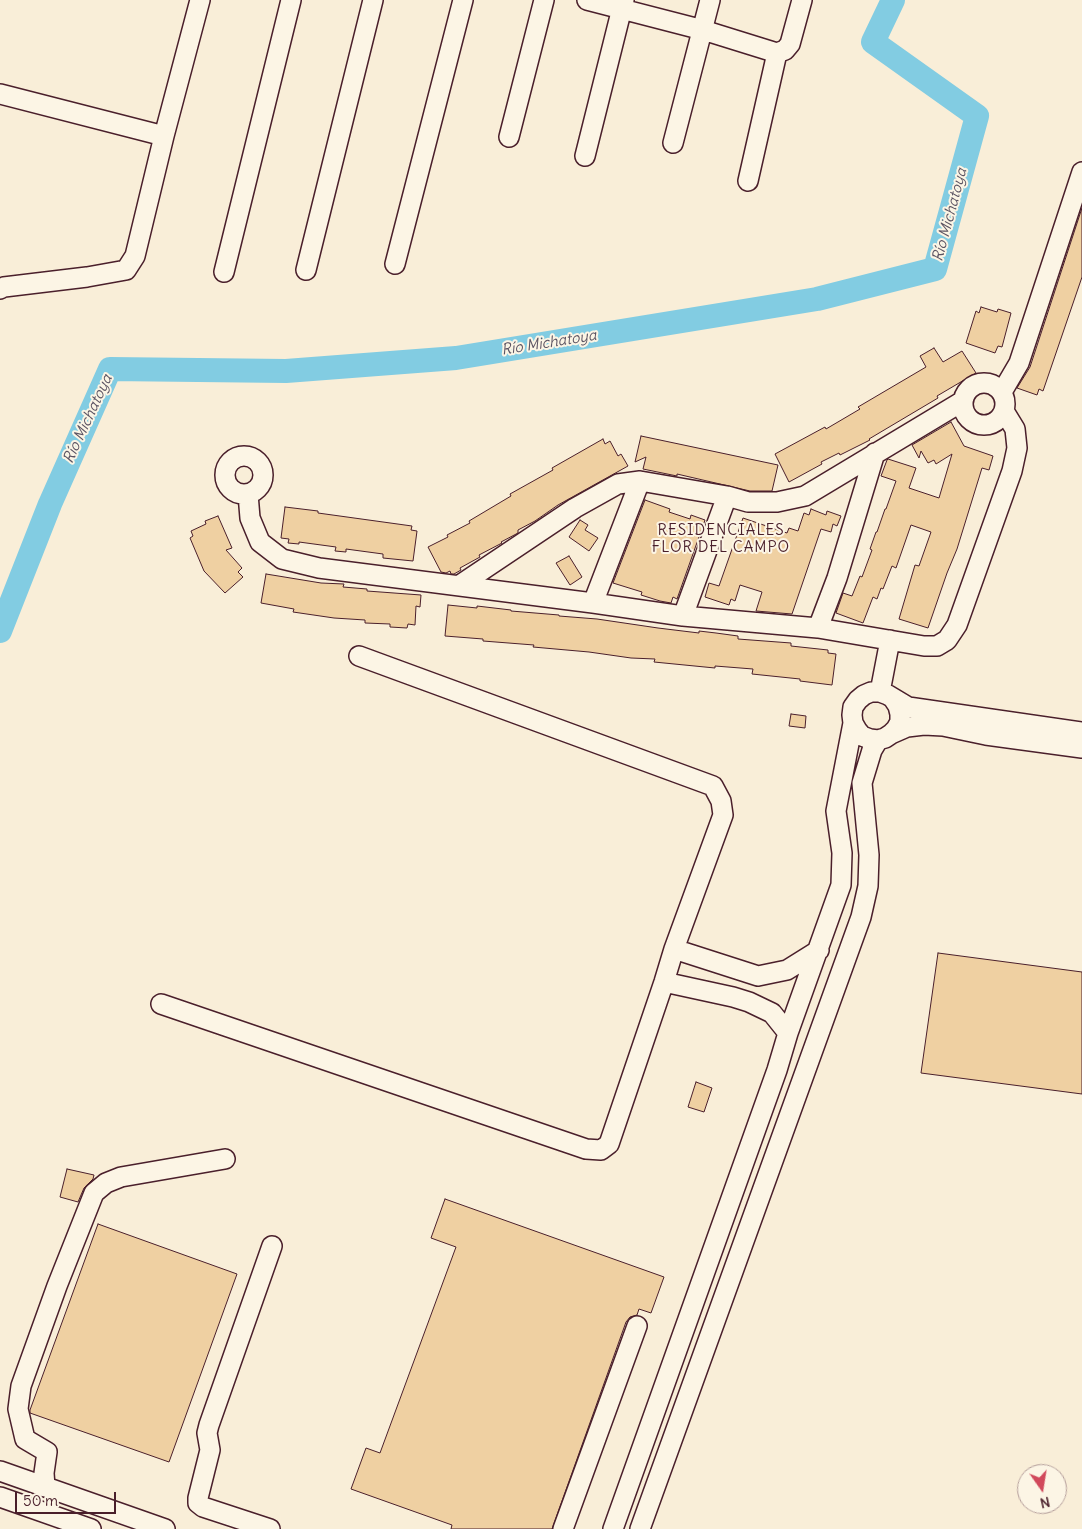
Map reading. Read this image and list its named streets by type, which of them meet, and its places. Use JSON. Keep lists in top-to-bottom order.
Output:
{
  "districts": ["RESIDENCIALES FLOR DEL CAMPO"],
  "water": ["Río Michatoya"],
  "scale_bar": "50 m",
  "north": "bottom"
}
